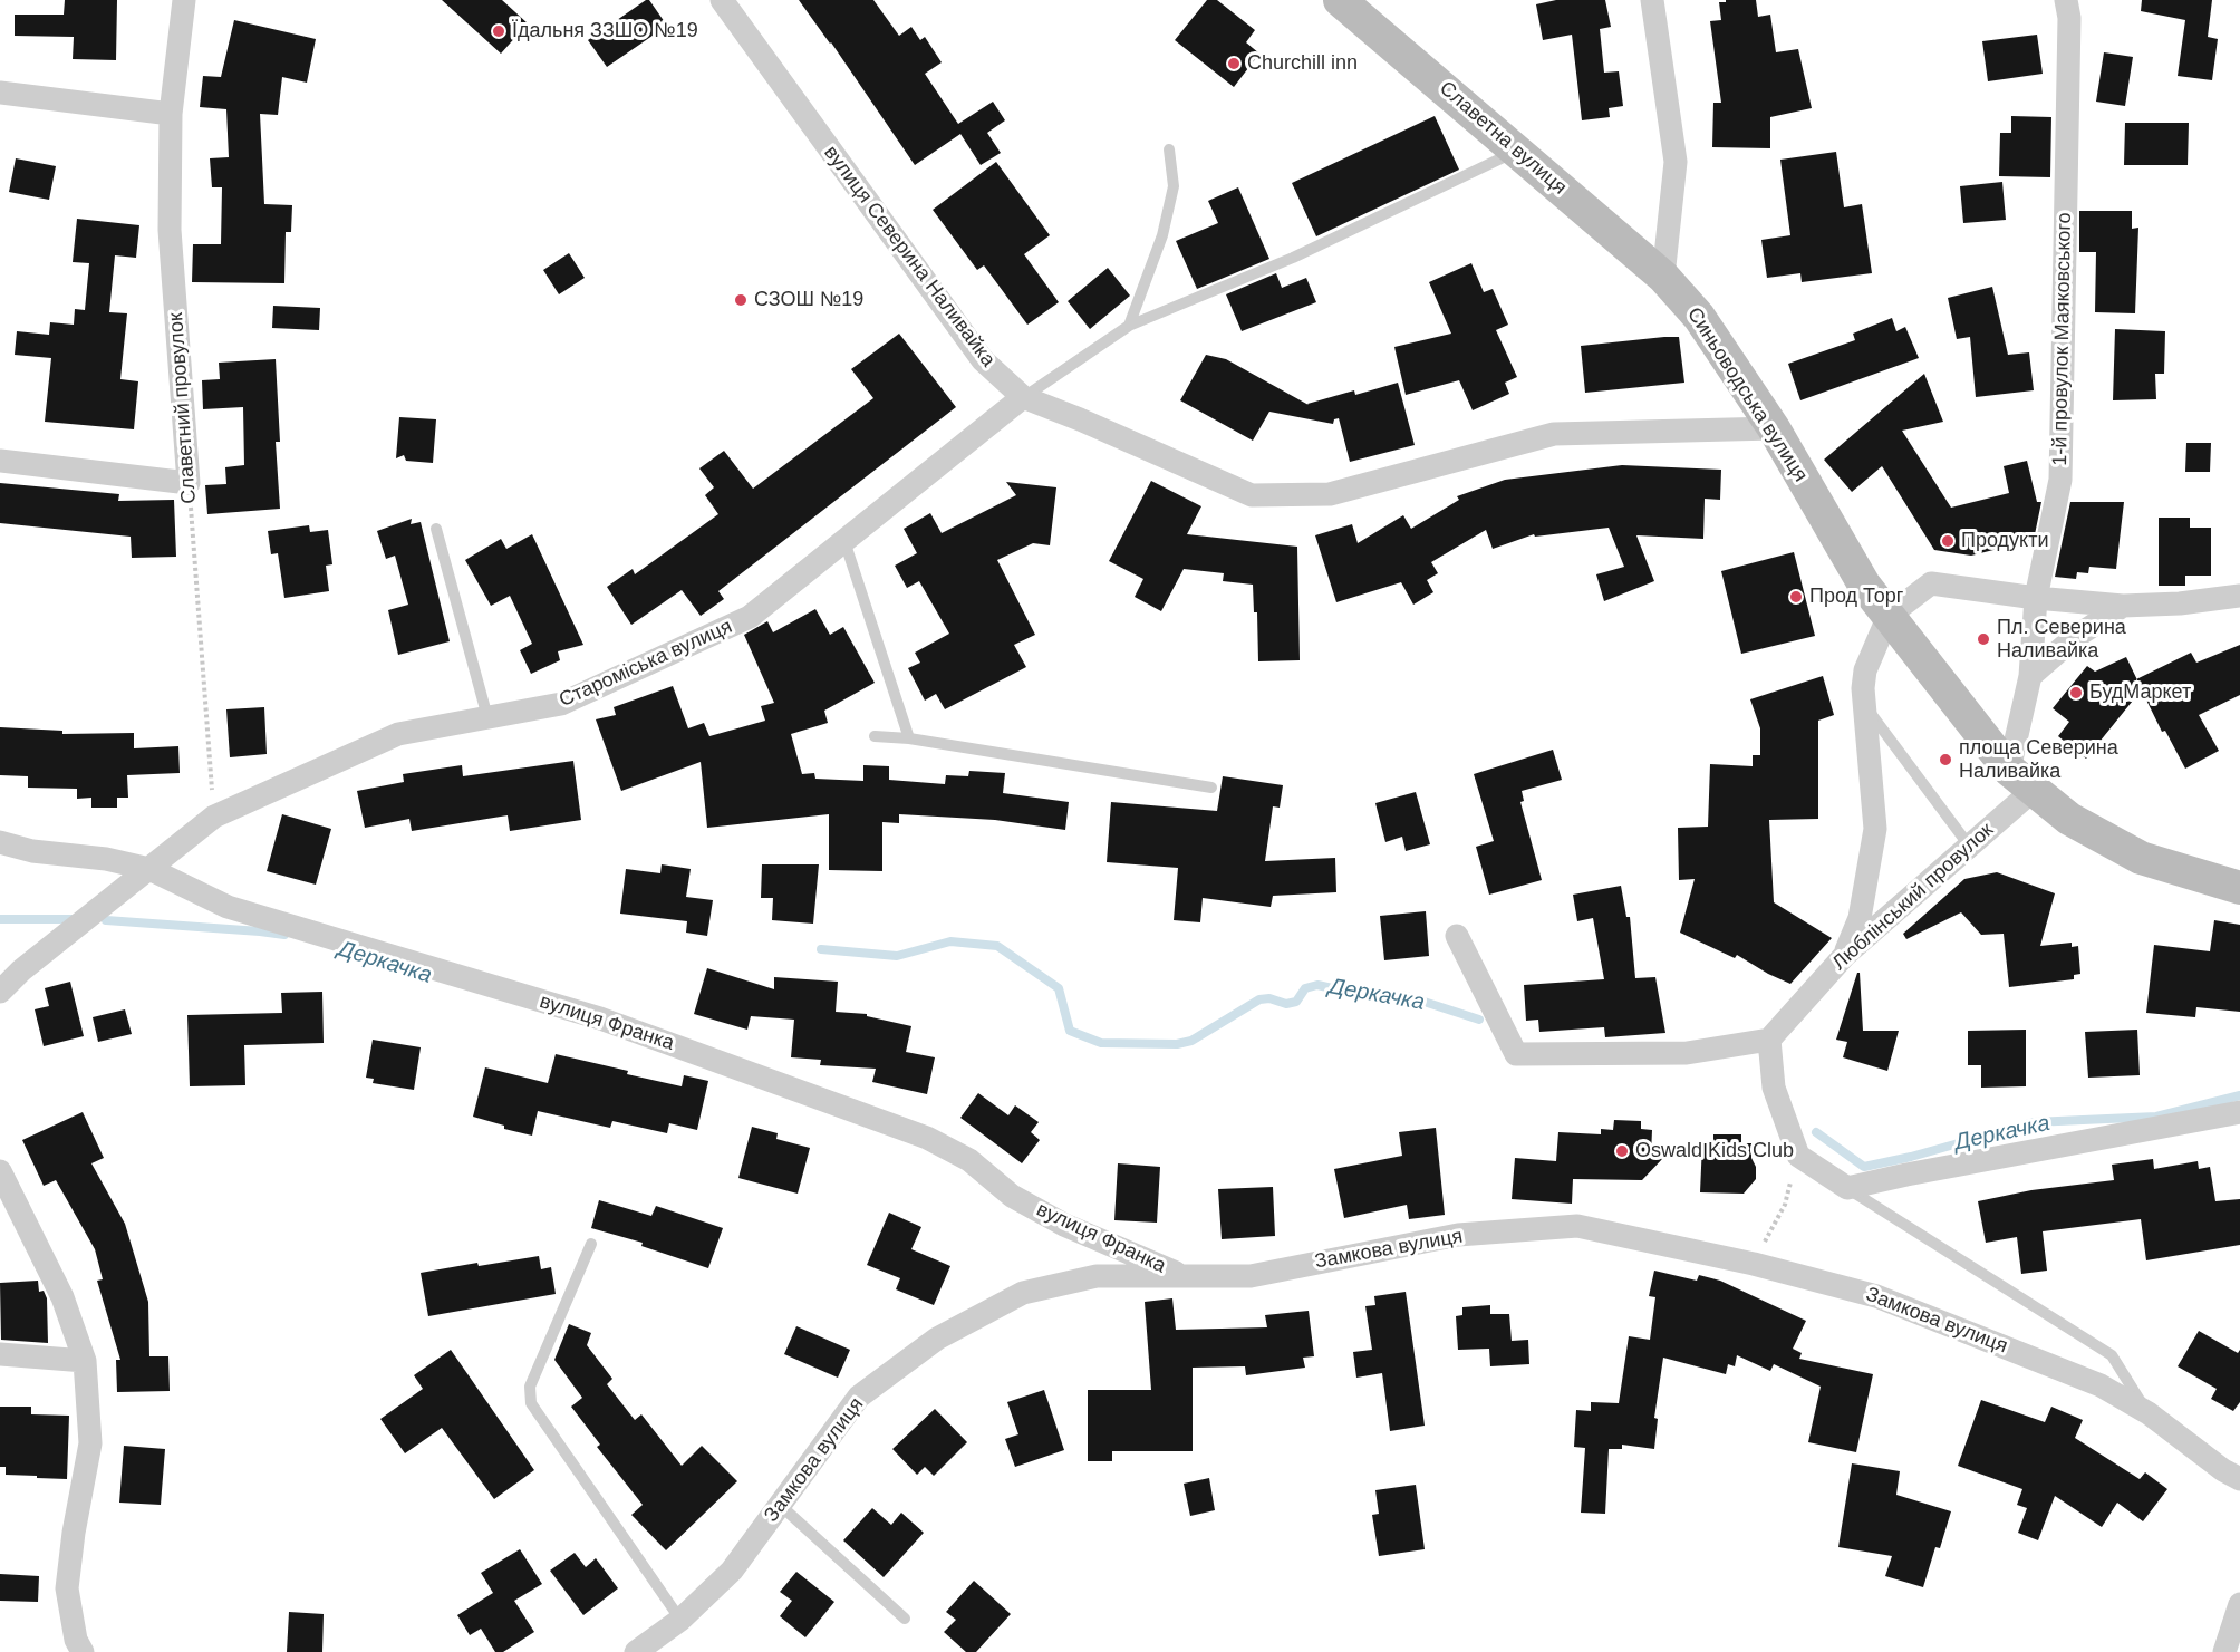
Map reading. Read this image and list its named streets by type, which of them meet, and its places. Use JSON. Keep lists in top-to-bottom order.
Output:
{
  "streets": {
    "main road": ["Славетна вулиця", "Синьоводська вулиця"],
    "street": [
      "вулиця Северина Наливайка",
      "1-й провулок Маяковського",
      "Славетний провулок",
      "Староміська вулиця",
      "Люблінський провулок",
      "вулиця Франка",
      "Замкова вулиця"
    ]
  },
  "crossings": [
    ["Славетна вулиця", "Синьоводська вулиця"],
    ["вулиця Северина Наливайка", "Синьоводська вулиця"],
    ["вулиця Северина Наливайка", "Староміська вулиця"],
    ["Синьоводська вулиця", "Люблінський провулок"],
    ["Славетний провулок", "Староміська вулиця"],
    ["Староміська вулиця", "вулиця Франка"],
    ["вулиця Франка", "Замкова вулиця"]
  ],
  "water": ["Деркачка"],
  "places": [
    "Їдальня ЗЗШО №19",
    "Churchill inn",
    "СЗОШ №19",
    "Продукти",
    "Прод Торг",
    "Пл. Северина Наливайка",
    "БудМаркет",
    "площа Северина Наливайка",
    "Oswald Kids Club"
  ]
}
